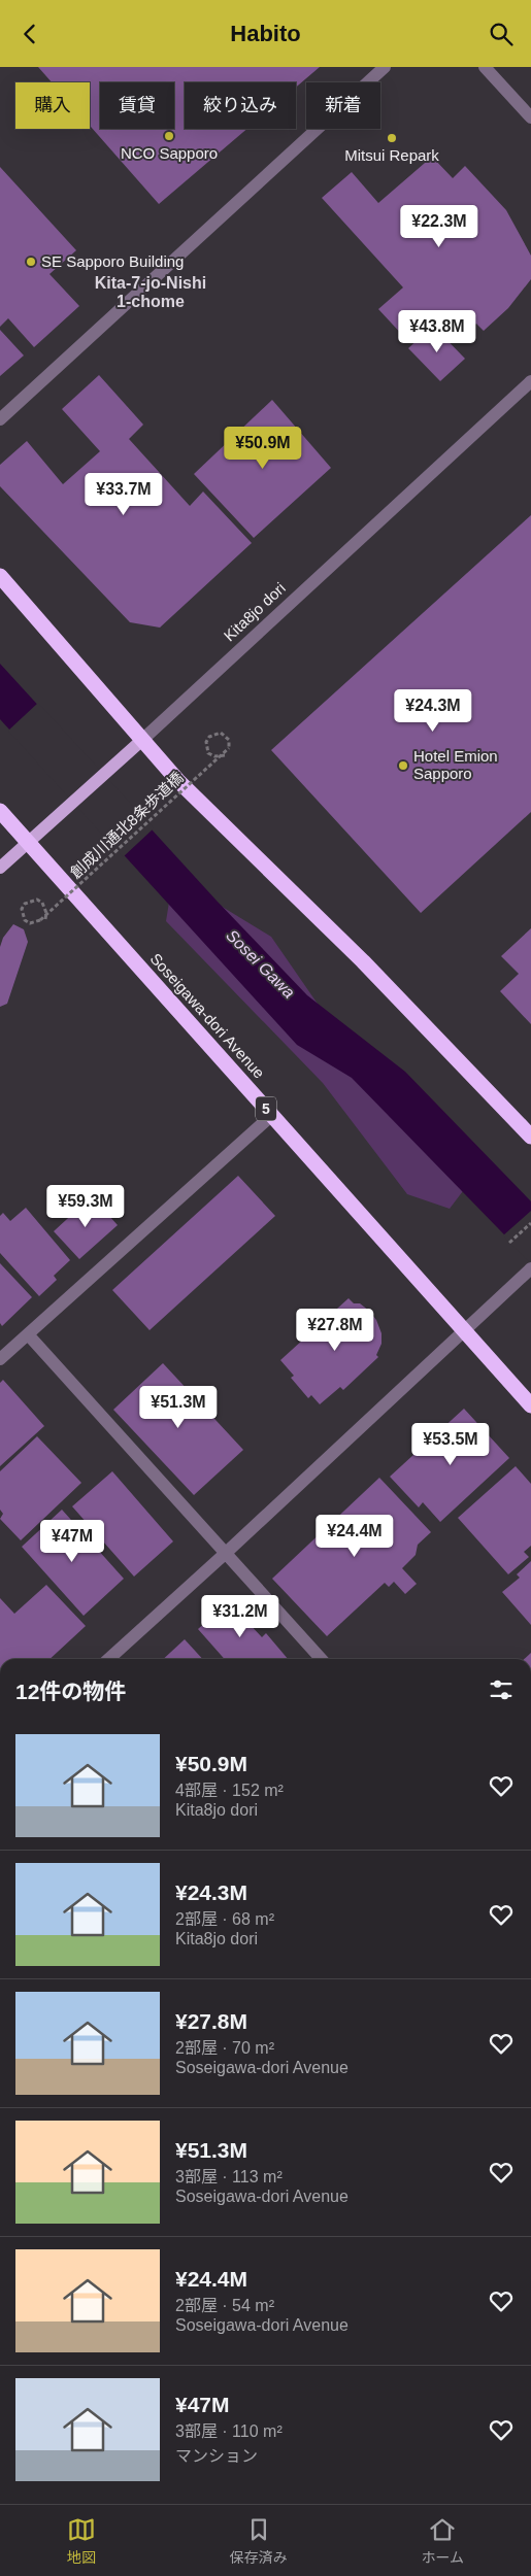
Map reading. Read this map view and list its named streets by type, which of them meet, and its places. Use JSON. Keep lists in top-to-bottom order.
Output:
{
  "streets": {
    "highway": ["Soseigawa-dori Avenue", "5"],
    "main road": ["Kita8jo dori"],
    "path": ["創成川通北8条歩道橋"]
  },
  "crossings": [
    ["Kita8jo dori", "Soseigawa-dori Avenue"]
  ],
  "districts": ["Kita-7-jo-Nishi 1-chome"],
  "water": ["Sosei Gawa"],
  "places": [
    "NCO Sapporo",
    "Mitsui Repark",
    "SE Sapporo Building",
    "Hotel Emion Sapporo"
  ],
  "page": {
    "header": "Habito",
    "chip": [
      "購入",
      "賃貸",
      "絞り込み",
      "新着"
    ],
    "price": [
      "¥22.3M",
      "¥43.8M",
      "¥50.9M",
      "¥33.7M",
      "¥24.3M",
      "¥59.3M",
      "¥27.8M",
      "¥51.3M",
      "¥53.5M",
      "¥24.4M",
      "¥47M",
      "¥31.2M"
    ],
    "heading": "12件の物件",
    "list": [
      {
        "name": "¥50.9M",
        "note": "4部屋 · 152 m² · Kita8jo dori"
      },
      {
        "name": "¥24.3M",
        "note": "2部屋 · 68 m² · Kita8jo dori"
      },
      {
        "name": "¥27.8M",
        "note": "2部屋 · 70 m² · Soseigawa-dori Avenue"
      },
      {
        "name": "¥51.3M",
        "note": "3部屋 · 113 m² · Soseigawa-dori Avenue"
      },
      {
        "name": "¥24.4M",
        "note": "2部屋 · 54 m² · Soseigawa-dori Avenue"
      },
      {
        "name": "¥47M",
        "note": "3部屋 · 110 m² · マンション"
      }
    ],
    "tabs": ["地図", "保存済み", "ホーム"]
  }
}
